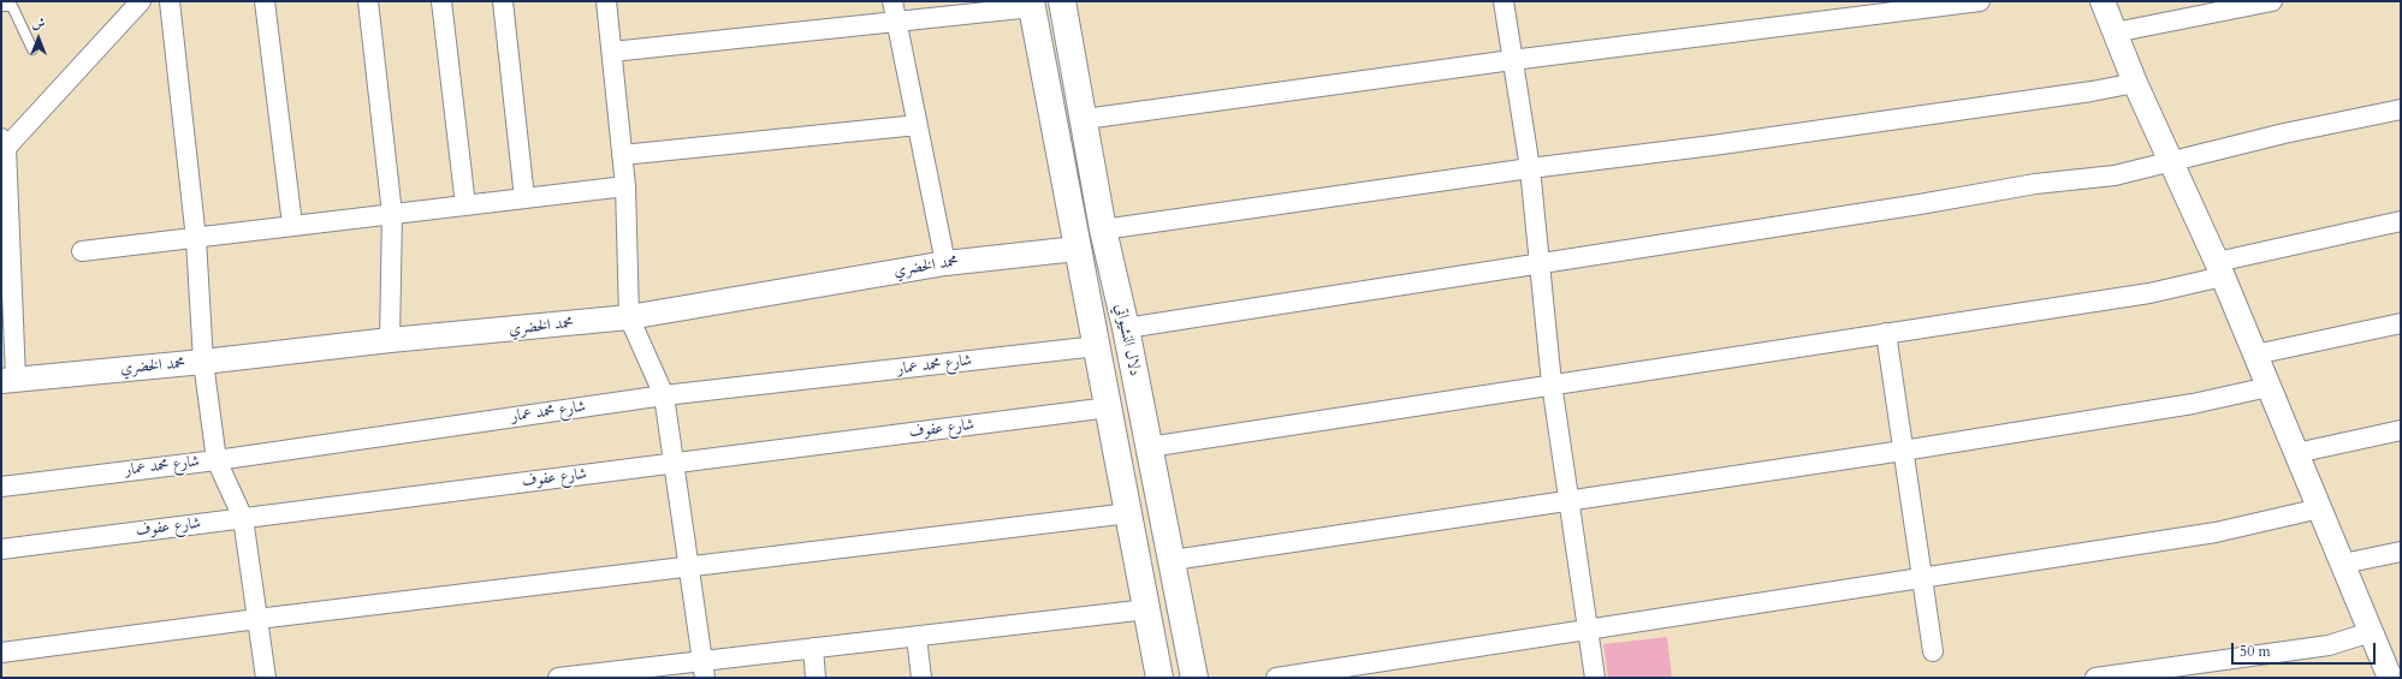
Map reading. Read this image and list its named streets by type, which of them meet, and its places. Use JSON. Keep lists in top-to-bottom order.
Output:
{
  "streets": {
    "main road": ["دلال النشيواتي"],
    "street": ["محمد الخضري", "شارع محمد عمار", "شارع عفوف"]
  },
  "crossings": [
    ["محمد الخضري", "دلال النشيواتي"],
    ["دلال النشيواتي", "شارع محمد عمار"],
    ["دلال النشيواتي", "شارع عفوف"]
  ],
  "scale_bar": "50 m",
  "north": "top"
}
